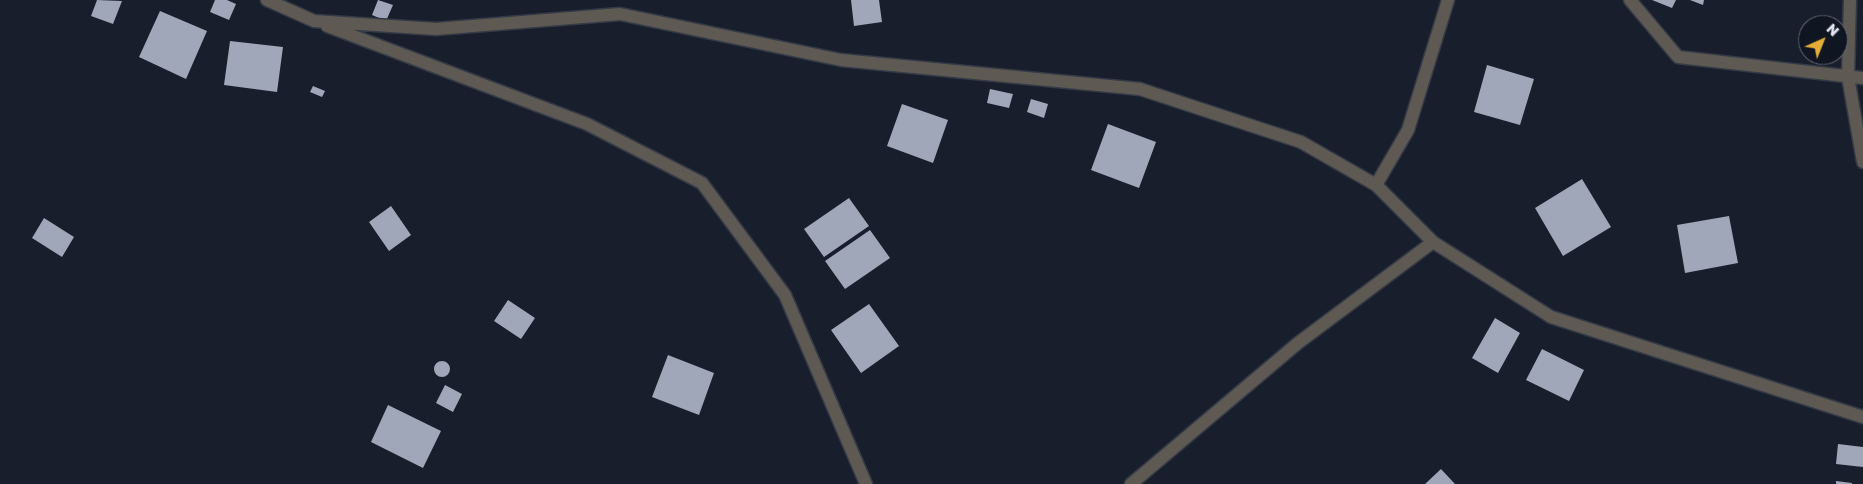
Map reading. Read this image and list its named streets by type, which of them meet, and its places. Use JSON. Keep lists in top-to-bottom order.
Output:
{
  "north": "top right"
}
